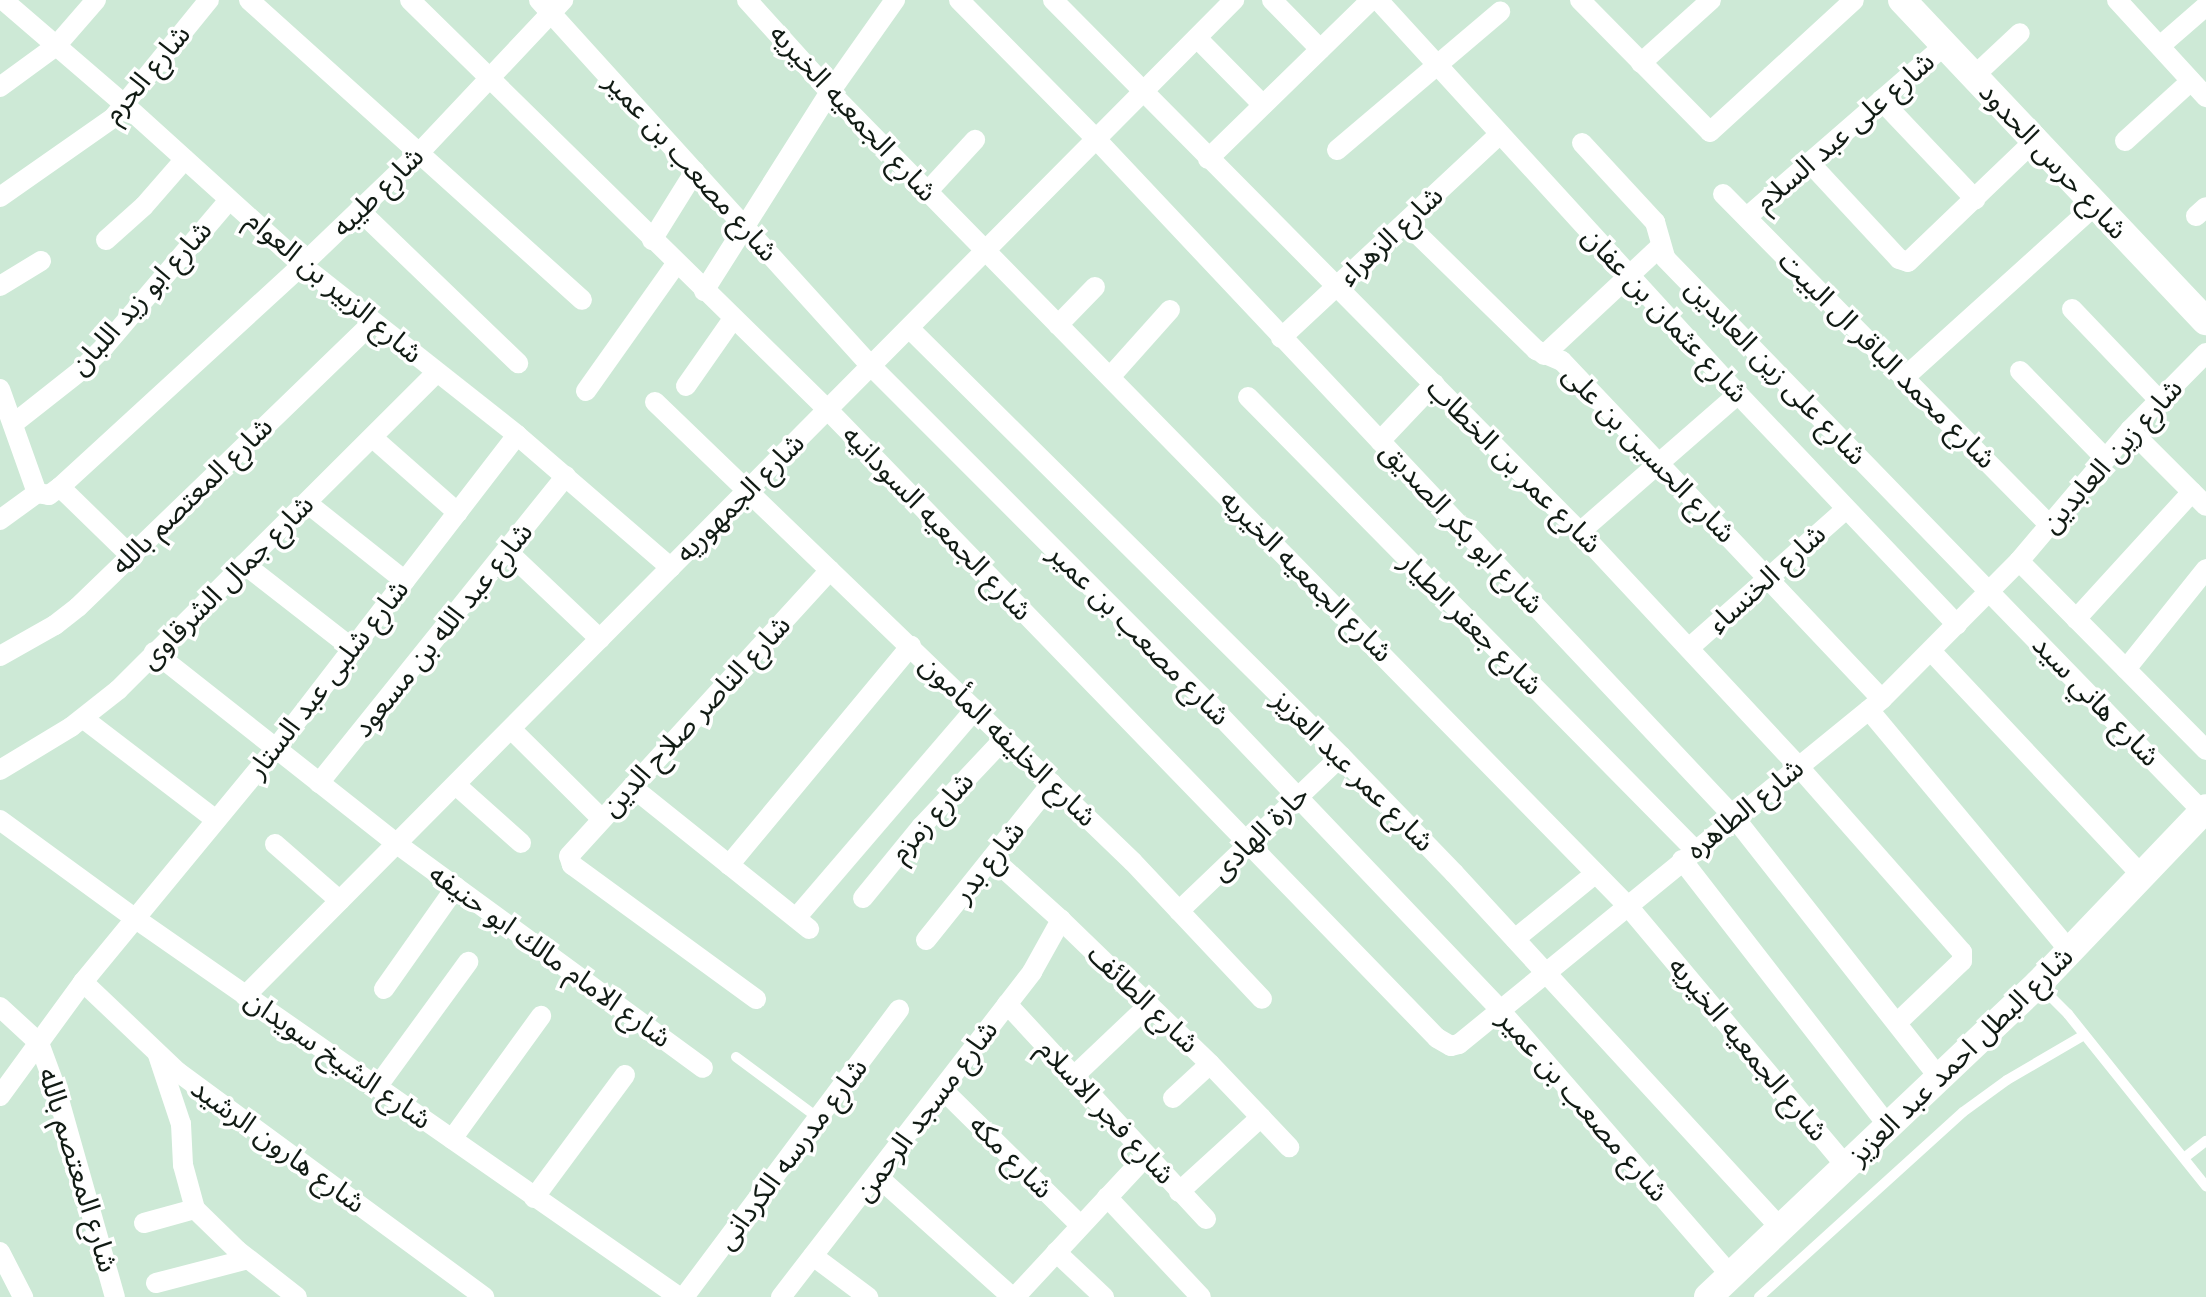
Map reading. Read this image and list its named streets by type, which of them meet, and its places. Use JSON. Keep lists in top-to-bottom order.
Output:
{
  "streets": {
    "main road": ["شارع حرس الحدود", "شارع البطل احمد عبد العزيز"],
    "street": [
      "شارع الحرم",
      "شارع الجمعيه الخيريه",
      "شارع على عبد السلام",
      "شارع مصعب بن عمير",
      "شارع طيبه",
      "شارع الزهراء",
      "شارع الزبير بن العوام",
      "شارع ابو زيد اللبان",
      "شارع عثمان بن عفان",
      "شارع محمد الباقر ال البيت",
      "شارع على زين العابدين",
      "شارع الحسين بن على",
      "شارع زين العابدين",
      "شارع عمر بن الخطاب",
      "شارع المعتصم بالله",
      "شارع الجمهوريه",
      "شارع الجمعيه السودانيه",
      "شارع ابو بكر الصديق",
      "شارع الخنساء",
      "شارع جمال الشرقاوى",
      "شارع جعفر الطيار",
      "شارع عبد الله بن مسعود",
      "شارع شلبى عبد الستار",
      "شارع هاني سيد",
      "شارع الناصر صلاح الدين",
      "شارع الخليفه المأمون",
      "شارع عمر عبد العزيز",
      "شارع الطاهره",
      "شارع زمزم",
      "حارة الهادى",
      "شارع بدر",
      "شارع الامام مالك ابو حنيفه",
      "شارع الطائف",
      "شارع الشيخ سويدان",
      "شارع مسجد الرحمن",
      "شارع فجر الاسلام",
      "شارع هارون الرشيد",
      "شارع مدرسه الكردانى",
      "شارع مكه"
    ]
  },
  "crossings": [
    ["شارع الحرم", "شارع الزبير بن العوام"],
    ["شارع الجمعيه الخيريه", "شارع الجمهوريه"],
    ["شارع الجمعيه الخيريه", "شارع الطاهره"],
    ["شارع الجمعيه الخيريه", "شارع البطل احمد عبد العزيز"],
    ["شارع على عبد السلام", "شارع حرس الحدود"],
    ["شارع على عبد السلام", "شارع محمد الباقر ال البيت"],
    ["شارع مصعب بن عمير", "شارع طيبه"],
    ["شارع مصعب بن عمير", "شارع الجمهوريه"],
    ["شارع مصعب بن عمير", "شارع الطاهره"],
    ["شارع مصعب بن عمير", "حارة الهادى"],
    ["شارع مصعب بن عمير", "شارع البطل احمد عبد العزيز"],
    ["شارع طيبه", "شارع الزبير بن العوام"],
    ["شارع طيبه", "شارع الجمعيه السودانيه"],
    ["شارع الزهراء", "شارع عثمان بن عفان"],
    ["شارع الزهراء", "شارع الحسين بن على"],
    ["شارع الزهراء", "شارع عمر بن الخطاب"],
    ["شارع الزهراء", "شارع ابو بكر الصديق"],
    ["شارع الزبير بن العوام", "شارع ابو زيد اللبان"],
    ["شارع الزبير بن العوام", "شارع المعتصم بالله"],
    ["شارع الزبير بن العوام", "شارع الجمهوريه"],
    ["شارع الزبير بن العوام", "شارع جمال الشرقاوى"],
    ["شارع الزبير بن العوام", "شارع عبد الله بن مسعود"],
    ["شارع الزبير بن العوام", "شارع شلبى عبد الستار"],
    ["شارع عثمان بن عفان", "شارع الخنساء"],
    ["شارع عثمان بن عفان", "شارع الطاهره"],
    ["شارع محمد الباقر ال البيت", "شارع زين العابدين"],
    ["شارع على زين العابدين", "شارع هاني سيد"],
    ["شارع على زين العابدين", "شارع الطاهره"],
    ["شارع الحسين بن على", "شارع الخنساء"],
    ["شارع الحسين بن على", "شارع الطاهره"],
    ["شارع الحسين بن على", "شارع البطل احمد عبد العزيز"],
    ["شارع زين العابدين", "شارع الطاهره"],
    ["شارع عمر بن الخطاب", "شارع الجمهوريه"],
    ["شارع عمر بن الخطاب", "شارع ابو بكر الصديق"],
    ["شارع عمر بن الخطاب", "شارع الخنساء"],
    ["شارع عمر بن الخطاب", "شارع الطاهره"],
    ["شارع المعتصم بالله", "شارع شلبى عبد الستار"],
    ["شارع الجمهوريه", "شارع الجمعيه السودانيه"],
    ["شارع الجمهوريه", "شارع ابو بكر الصديق"],
    ["شارع الجمهوريه", "شارع الخليفه المأمون"],
    ["شارع الجمهوريه", "شارع عمر عبد العزيز"],
    ["شارع الجمهوريه", "شارع الامام مالك ابو حنيفه"],
    ["شارع الجمهوريه", "شارع الشيخ سويدان"],
    ["شارع الجمعيه السودانيه", "شارع الطاهره"],
    ["شارع الجمعيه السودانيه", "حارة الهادى"],
    ["شارع ابو بكر الصديق", "شارع الطاهره"],
    ["شارع ابو بكر الصديق", "شارع البطل احمد عبد العزيز"],
    ["شارع جمال الشرقاوى", "شارع الامام مالك ابو حنيفه"],
    ["شارع جعفر الطيار", "شارع الطاهره"],
    ["شارع جعفر الطيار", "شارع البطل احمد عبد العزيز"],
    ["شارع عبد الله بن مسعود", "شارع الامام مالك ابو حنيفه"],
    ["شارع شلبى عبد الستار", "شارع الامام مالك ابو حنيفه"],
    ["شارع شلبى عبد الستار", "شارع الشيخ سويدان"],
    ["شارع شلبى عبد الستار", "شارع هارون الرشيد"],
    ["شارع هاني سيد", "شارع الطاهره"],
    ["شارع هاني سيد", "شارع البطل احمد عبد العزيز"],
    ["شارع الناصر صلاح الدين", "شارع الخليفه المأمون"],
    ["شارع الخليفه المأمون", "شارع زمزم"],
    ["شارع الخليفه المأمون", "حارة الهادى"],
    ["شارع الخليفه المأمون", "شارع بدر"],
    ["شارع عمر عبد العزيز", "شارع الطاهره"],
    ["شارع عمر عبد العزيز", "حارة الهادى"],
    ["شارع عمر عبد العزيز", "شارع البطل احمد عبد العزيز"],
    ["شارع بدر", "شارع الطائف"],
    ["شارع الطائف", "شارع مسجد الرحمن"],
    ["شارع الشيخ سويدان", "شارع مدرسه الكردانى"],
    ["شارع مسجد الرحمن", "شارع فجر الاسلام"],
    ["شارع مسجد الرحمن", "شارع مكه"]
  ]
}
